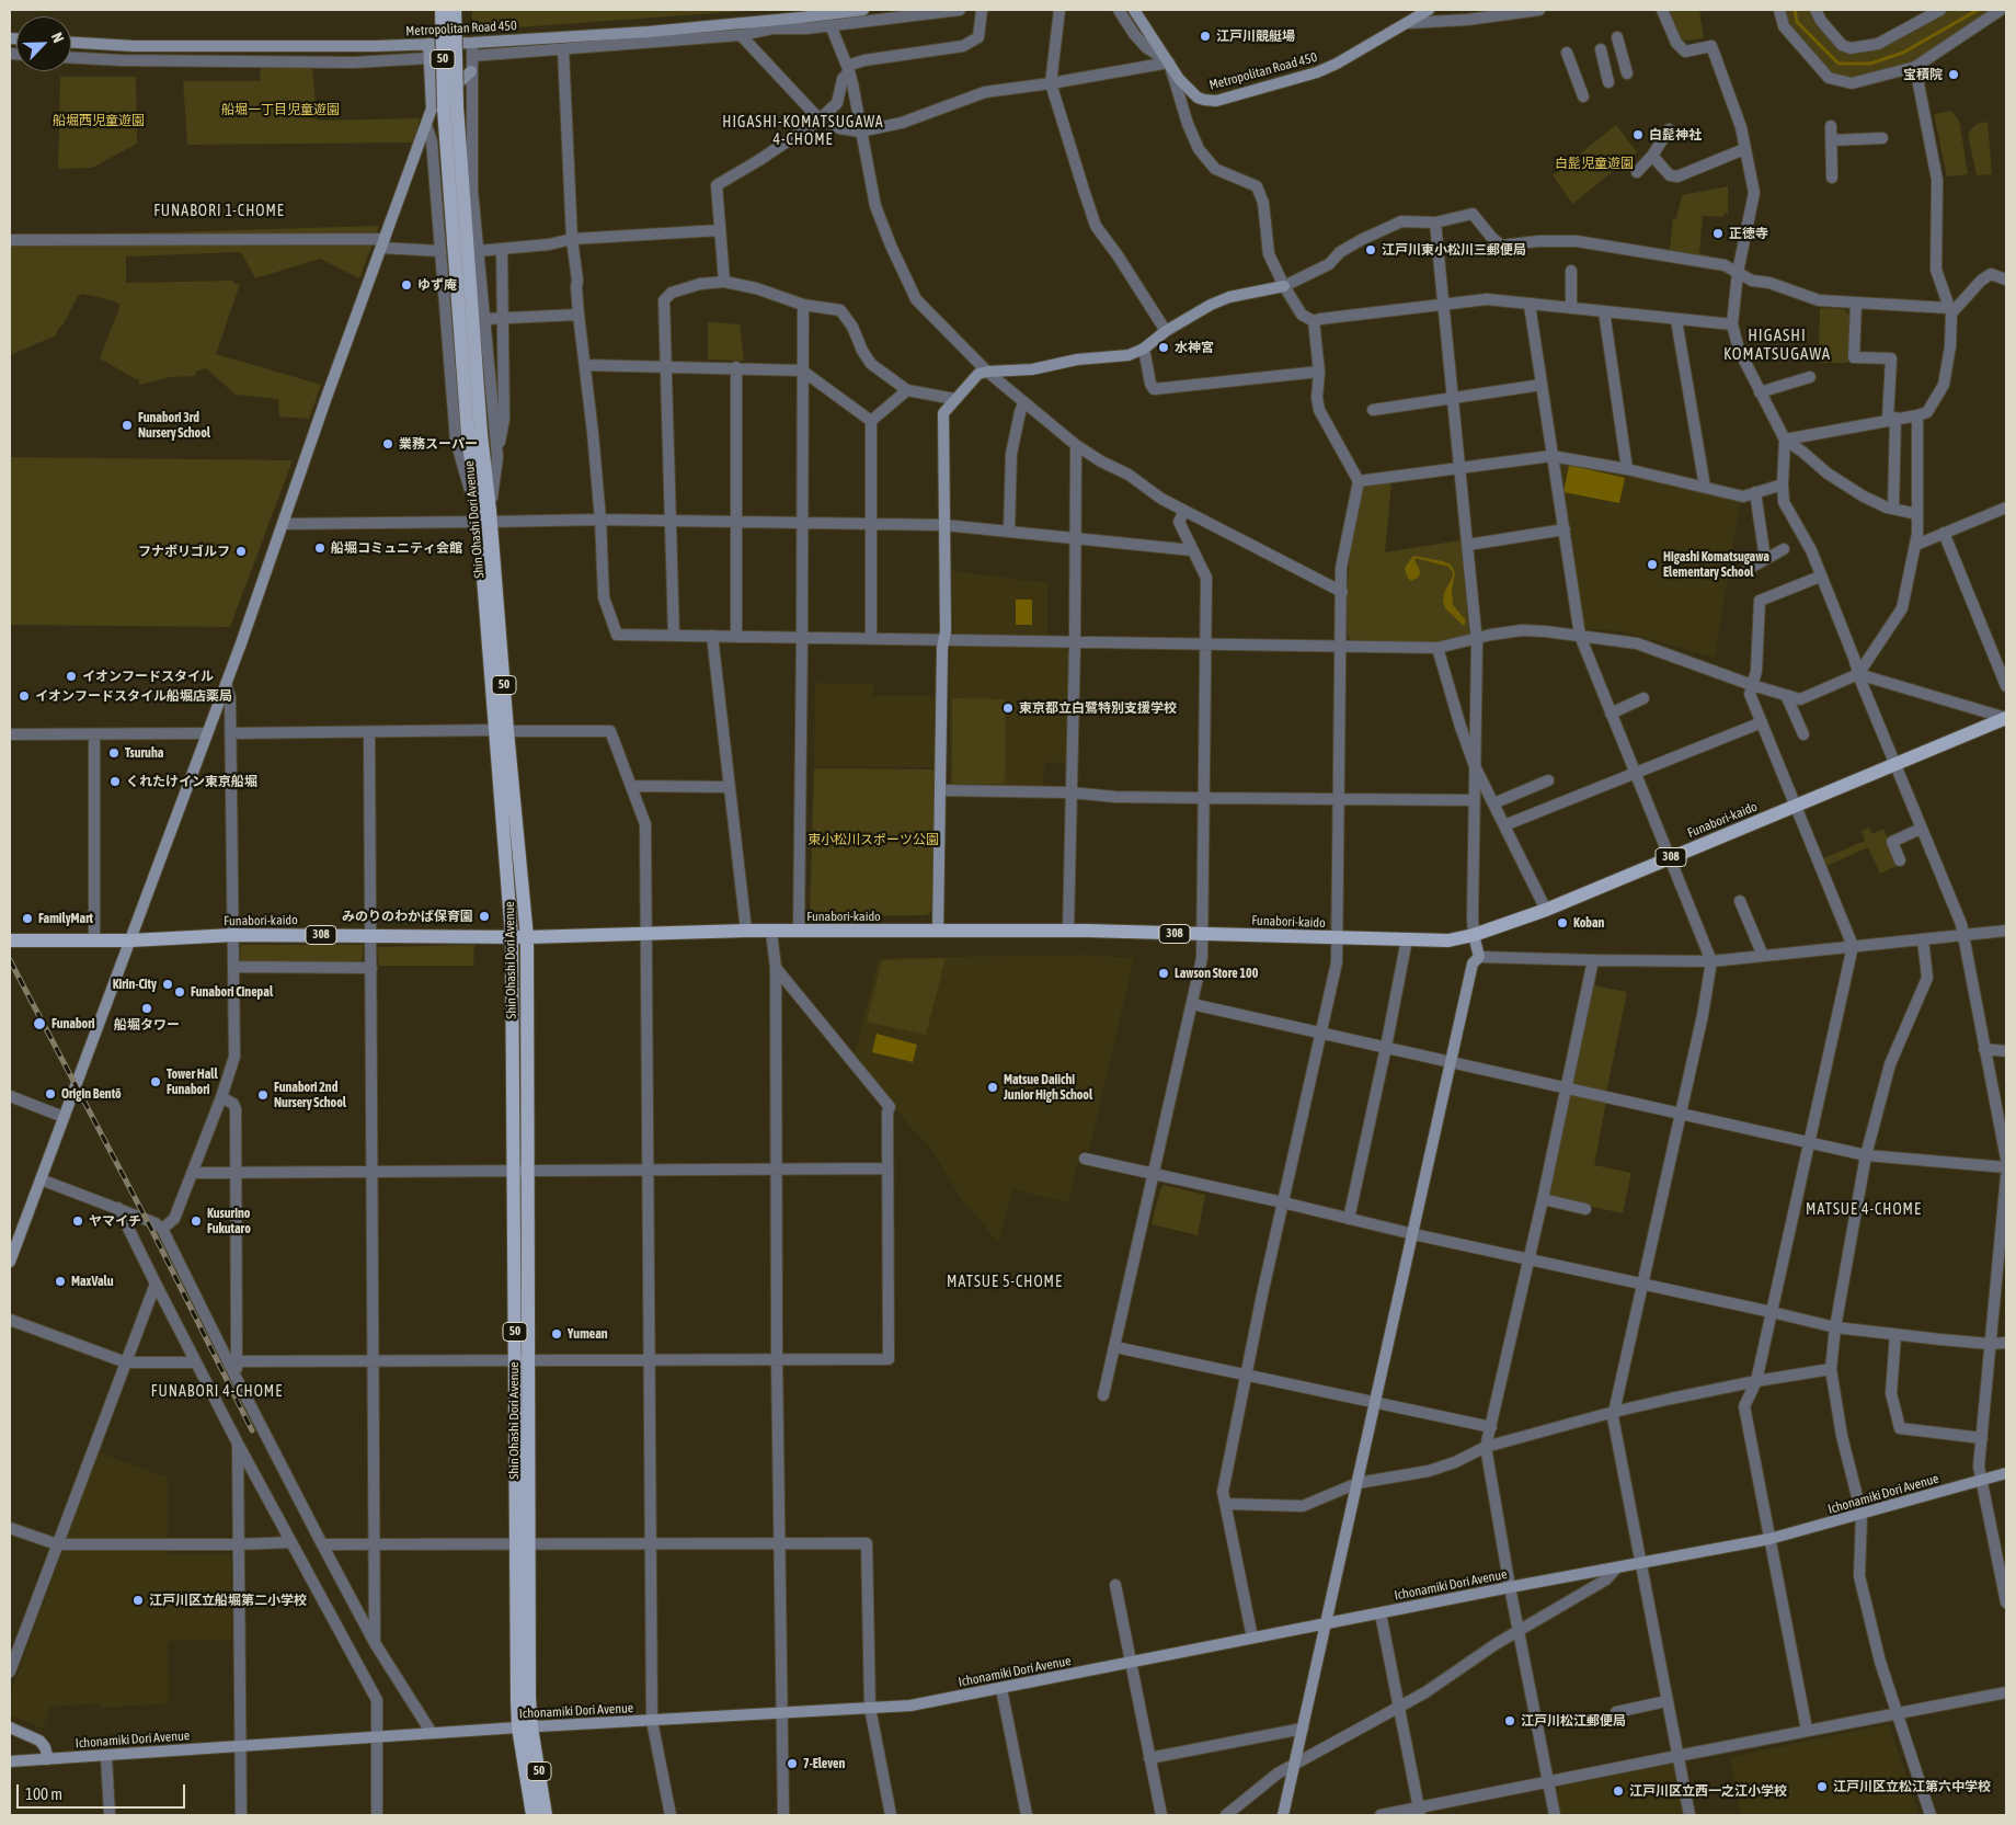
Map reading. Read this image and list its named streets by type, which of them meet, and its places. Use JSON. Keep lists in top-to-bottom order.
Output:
{
  "streets": {
    "main road": [
      "50",
      "Shin Ohashi Dori Avenue",
      "Funabori-kaido",
      "308"
    ],
    "street": ["Metropolitan Road 450", "Ichonamiki Dori Avenue"]
  },
  "crossings": [
    ["50", "Shin Ohashi Dori Avenue"],
    ["Shin Ohashi Dori Avenue", "Funabori-kaido"],
    ["Shin Ohashi Dori Avenue", "308"],
    ["Shin Ohashi Dori Avenue", "Ichonamiki Dori Avenue"],
    ["Funabori-kaido", "308"]
  ],
  "districts": [
    "HIGASHI-KOMATSUGAWA 4-CHOME",
    "FUNABORI 1-CHOME",
    "HIGASHI KOMATSUGAWA",
    "MATSUE 4-CHOME",
    "MATSUE 5-CHOME",
    "FUNABORI 4-CHOME"
  ],
  "parks": [
    "船堀一丁目児童遊園",
    "船堀西児童遊園",
    "白髭児童遊園",
    "東小松川スポーツ公園"
  ],
  "places": [
    "江戸川競艇場",
    "宝積院",
    "白髭神社",
    "正徳寺",
    "江戸川東小松川三郵便局",
    "ゆず庵",
    "水神宮",
    "Funabori 3rd Nursery School",
    "業務スーパー",
    "船堀コミュニティ会館",
    "フナボリゴルフ",
    "Higashi Komatsugawa Elementary School",
    "イオンフードスタイル",
    "イオンフードスタイル船堀店薬局",
    "東京都立白鷺特別支援学校",
    "Tsuruha",
    "くれたけイン東京船堀",
    "みのりのわかば保育園",
    "FamilyMart",
    "Koban",
    "Lawson Store 100",
    "Kirin-City",
    "Funabori Cinepal",
    "船堀タワー",
    "Funabori",
    "Tower Hall Funabori",
    "Matsue Daiichi Junior High School",
    "Origin Bentō",
    "Funabori 2nd Nursery School",
    "ヤマイチ",
    "Kusurino Fukutaro",
    "MaxValu",
    "Yumean",
    "江戸川区立船堀第二小学校",
    "江戸川松江郵便局",
    "7-Eleven",
    "江戸川区立松江第六中学校",
    "江戸川区立西一之江小学校"
  ],
  "scale_bar": "100 m",
  "north": "top right"
}
